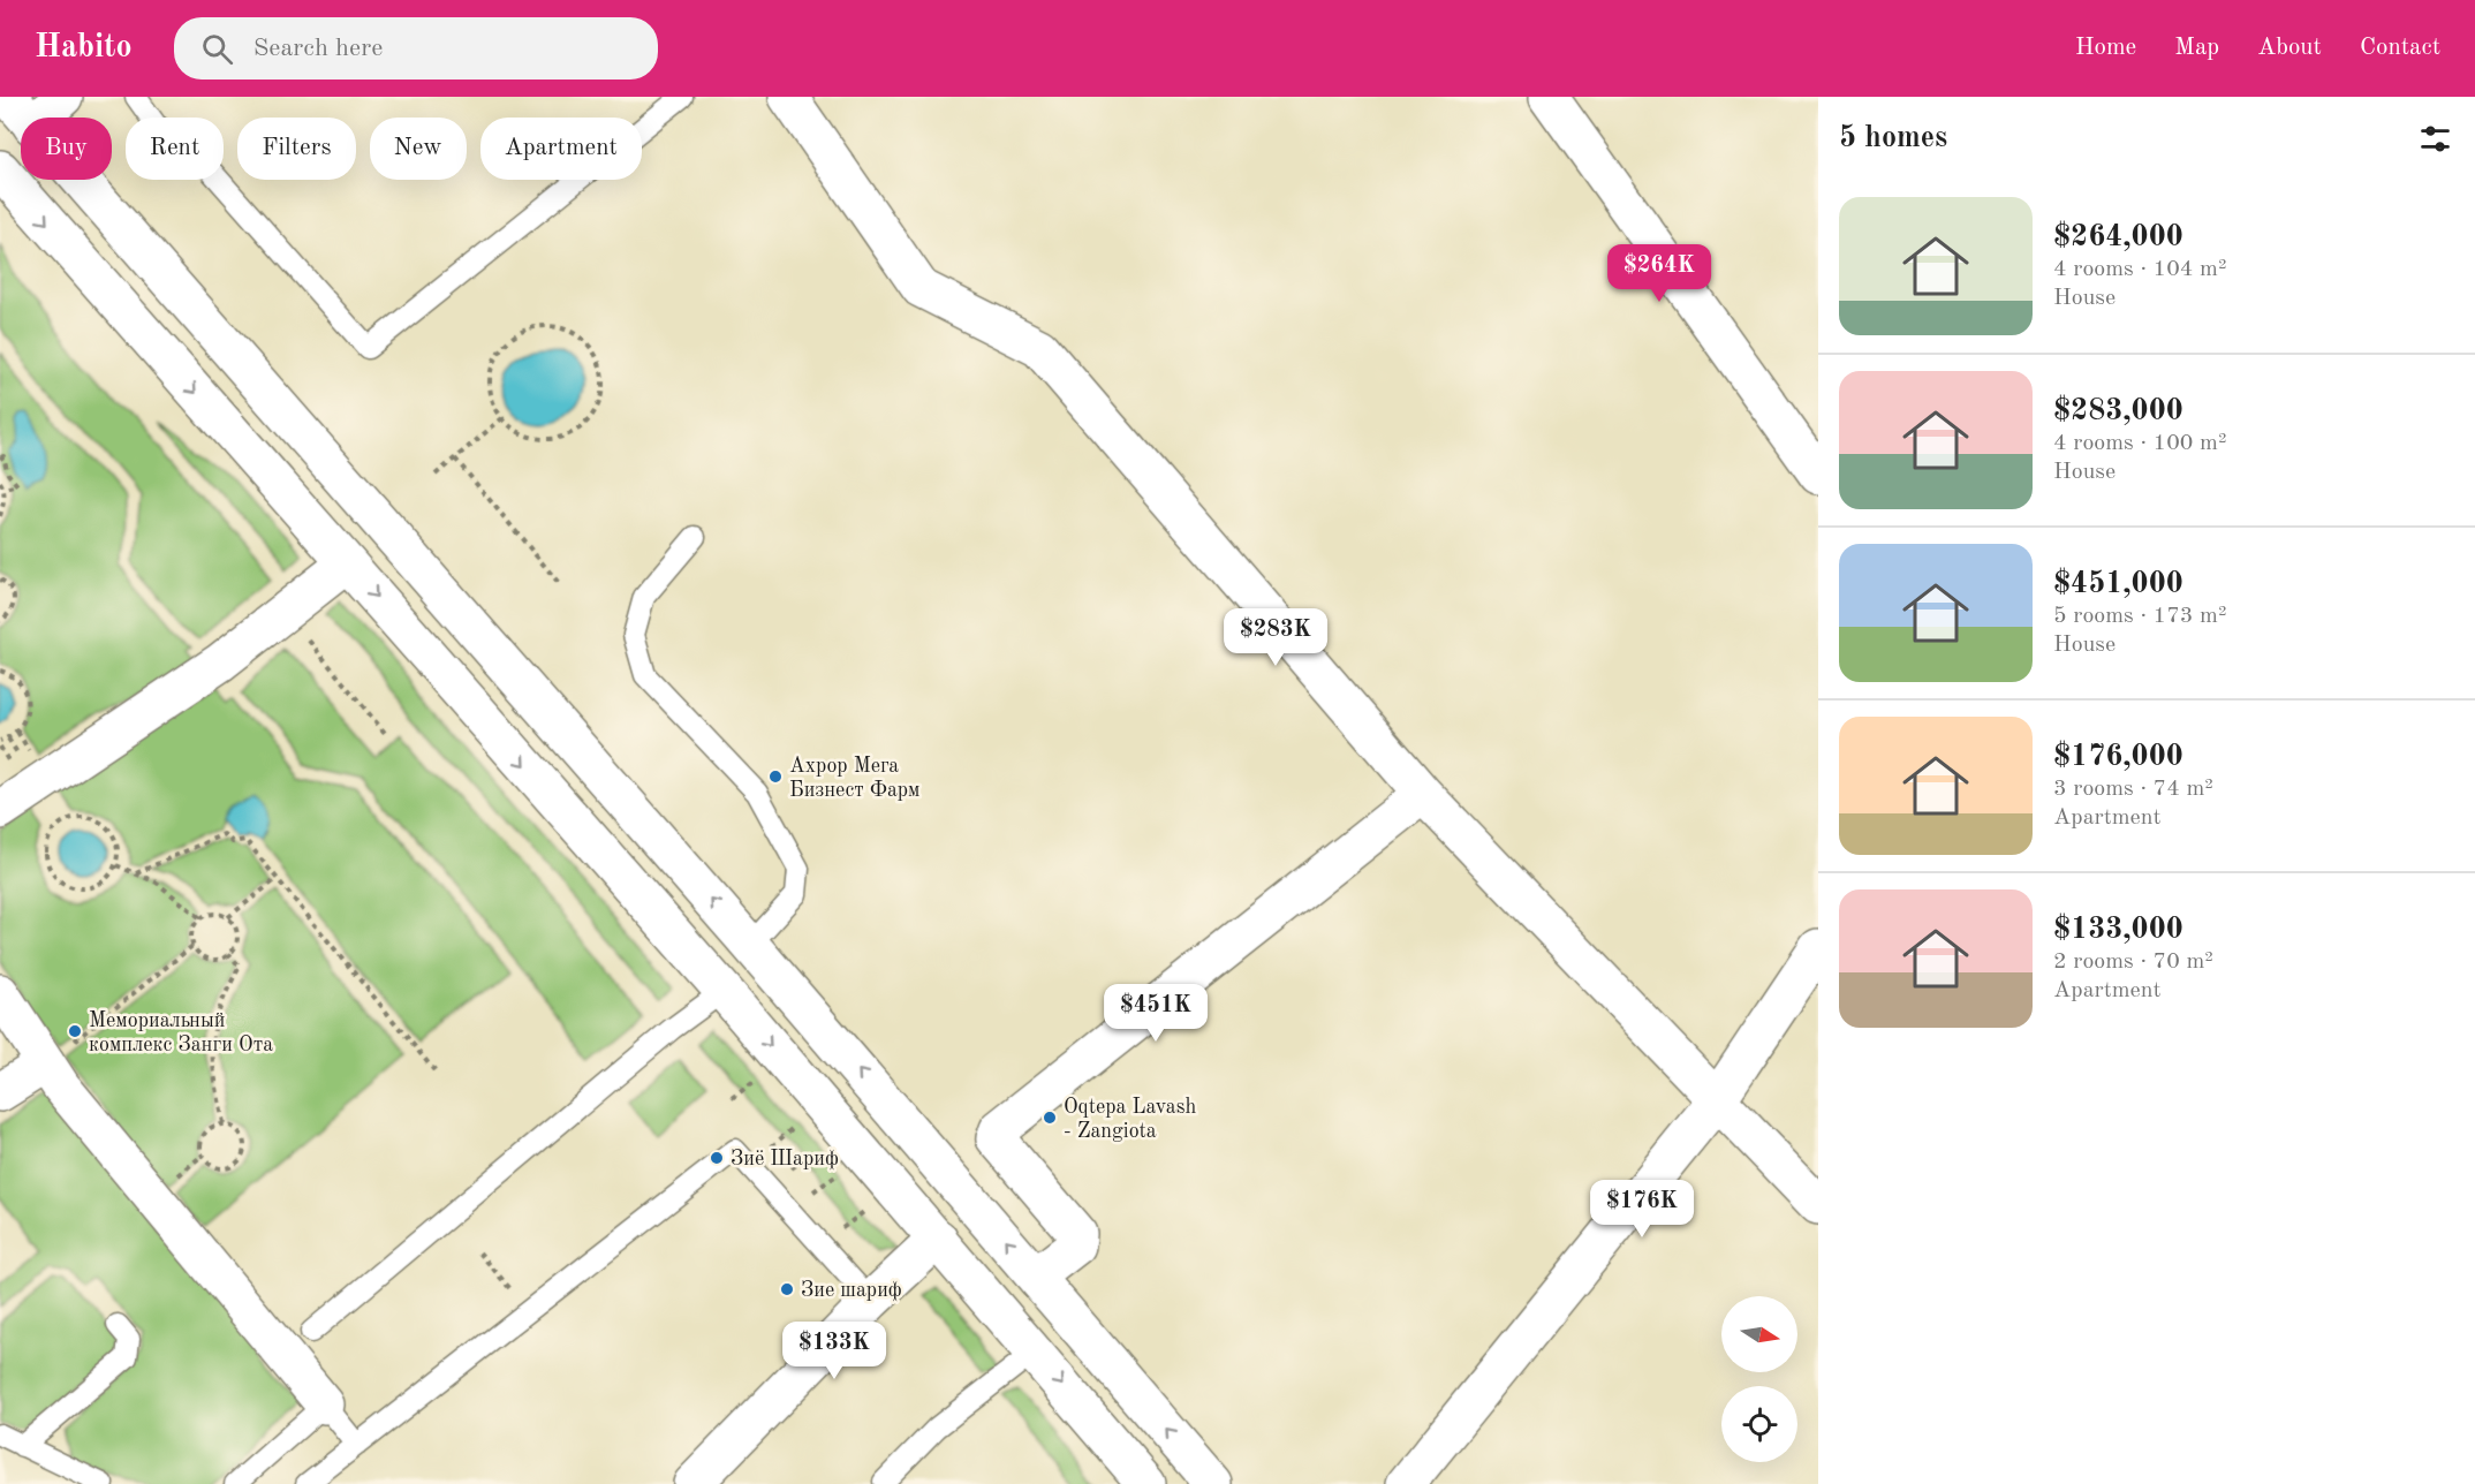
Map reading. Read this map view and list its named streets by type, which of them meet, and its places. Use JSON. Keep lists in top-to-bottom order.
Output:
{
  "places": [
    "Ахрор Мега Бизнест Фарм",
    "Мемориальный комплекс Занги Ота",
    "Oqtepa Lavash - Zangiota",
    "Зиё Шариф",
    "Зие шариф"
  ],
  "north": "right",
  "page": {
    "header": "Habito",
    "search": "Search here",
    "nav": [
      "Home",
      "Map",
      "About",
      "Contact"
    ],
    "heading": "5 homes",
    "chip": [
      "Buy",
      "Rent",
      "Filters",
      "New",
      "Apartment"
    ],
    "list": [
      {
        "name": "$264,000",
        "note": "4 rooms · 104 m² · House"
      },
      {
        "name": "$283,000",
        "note": "4 rooms · 100 m² · House"
      },
      {
        "name": "$451,000",
        "note": "5 rooms · 173 m² · House"
      },
      {
        "name": "$176,000",
        "note": "3 rooms · 74 m² · Apartment"
      },
      {
        "name": "$133,000",
        "note": "2 rooms · 70 m² · Apartment"
      }
    ],
    "price": [
      "$264K",
      "$283K",
      "$451K",
      "$176K",
      "$133K"
    ]
  }
}
